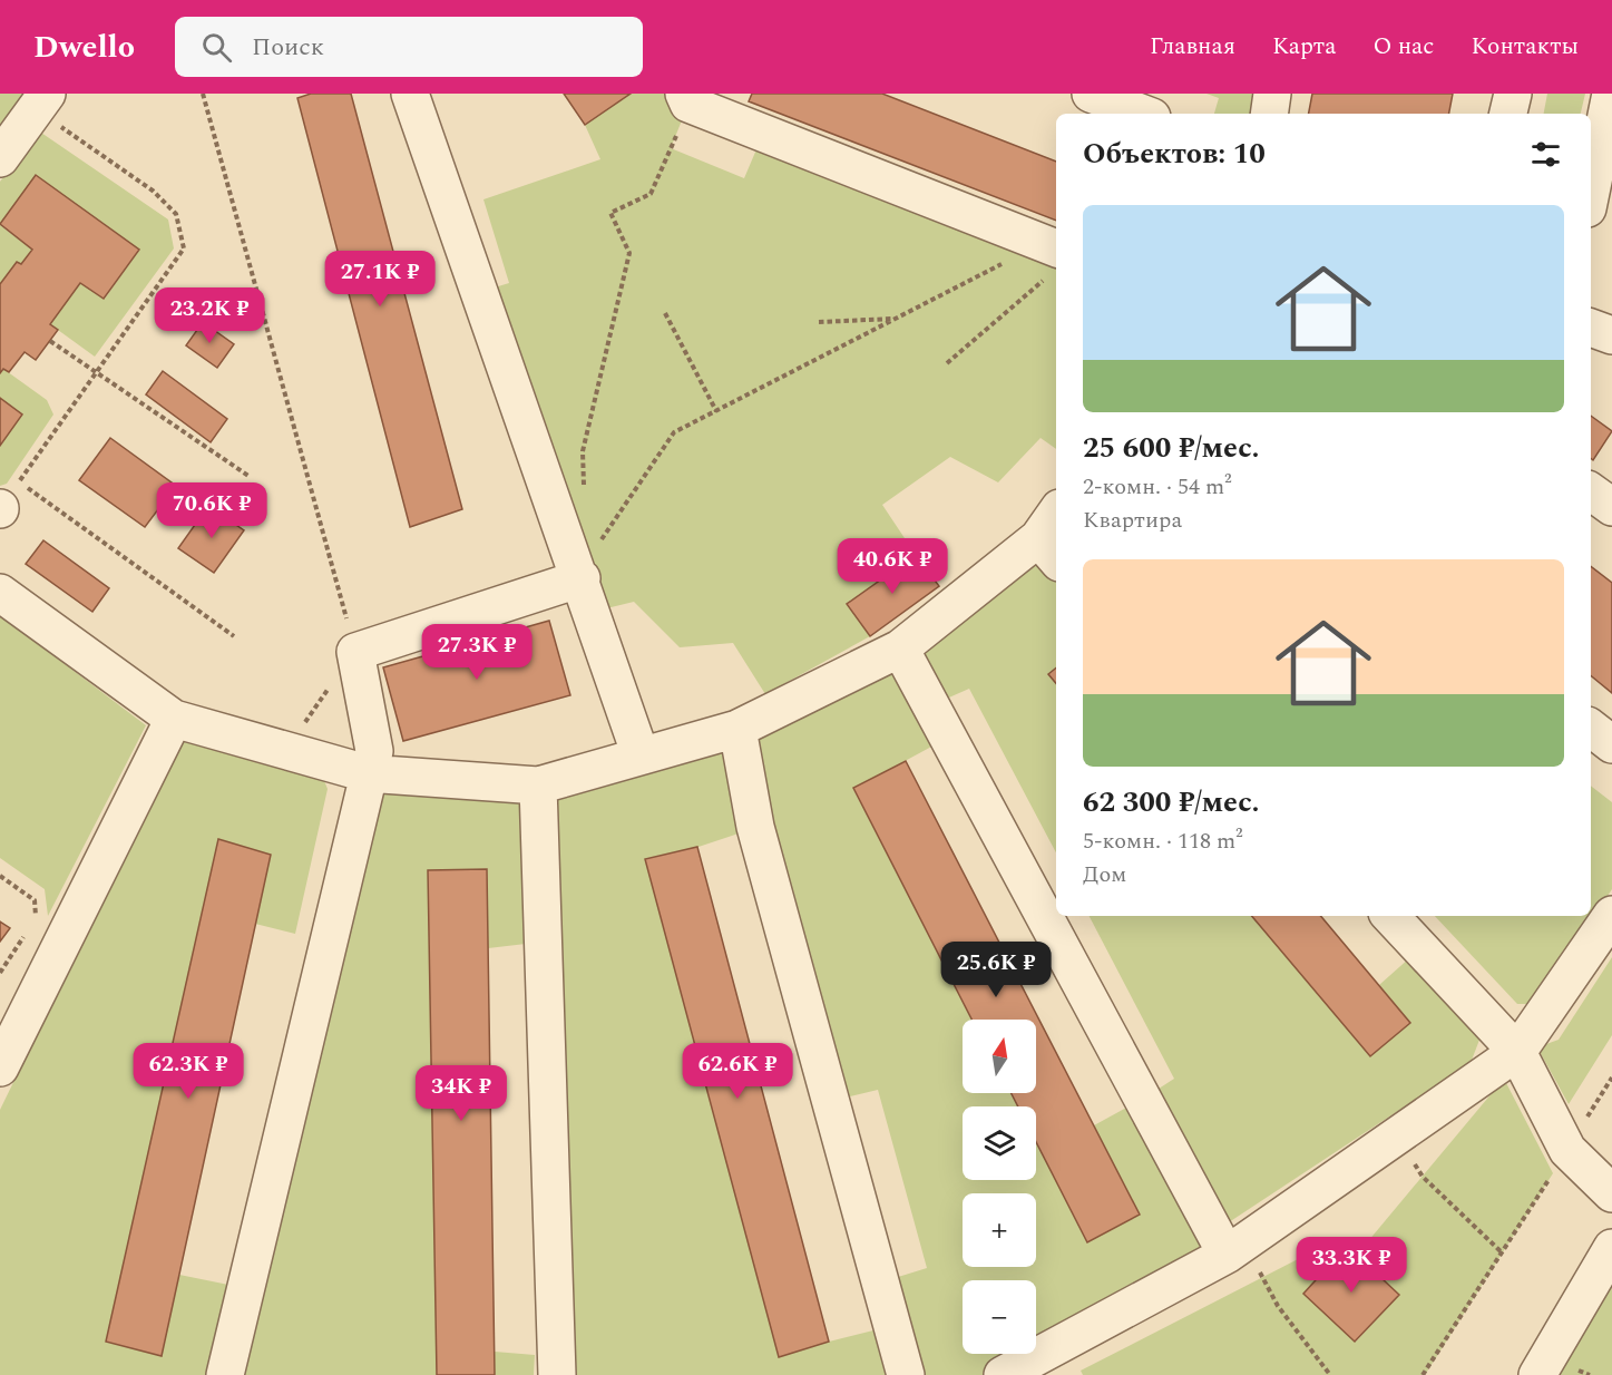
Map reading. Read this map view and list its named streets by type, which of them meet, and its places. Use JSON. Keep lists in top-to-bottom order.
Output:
{
  "north": "top",
  "page": {
    "header": "Dwello",
    "search": "Поиск",
    "nav": [
      "Главная",
      "Карта",
      "О нас",
      "Контакты"
    ],
    "heading": "Объектов: 10",
    "list": [
      {
        "name": "25 600 ₽/мес.",
        "note": "2-комн. · 54 m² · Квартира"
      },
      {
        "name": "62 300 ₽/мес.",
        "note": "5-комн. · 118 m² · Дом"
      }
    ],
    "price": [
      "27.1K ₽",
      "23.2K ₽",
      "70.6K ₽",
      "40.6K ₽",
      "27.3K ₽",
      "25.6K ₽",
      "62.3K ₽",
      "62.6K ₽",
      "34K ₽",
      "33.3K ₽"
    ],
    "map_buttons": ["+", "−"]
  }
}
